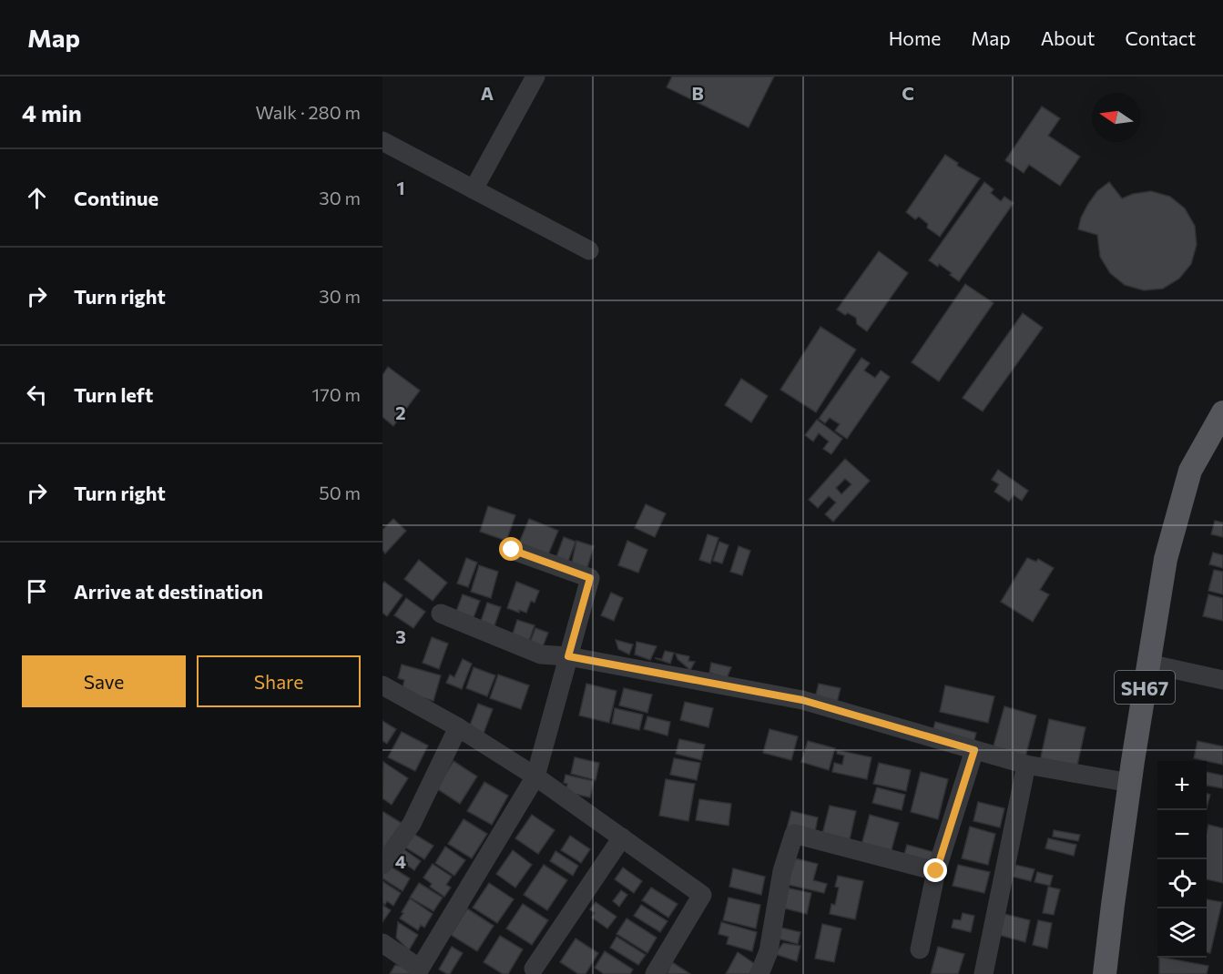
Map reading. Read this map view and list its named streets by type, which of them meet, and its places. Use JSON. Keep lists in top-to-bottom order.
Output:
{
  "streets": {
    "main road": ["SH67"]
  },
  "north": "left",
  "page": {
    "header": "Map",
    "nav": [
      "Home",
      "Map",
      "About",
      "Contact"
    ],
    "heading": ["4 min", "Walk · 280 m"],
    "list": [
      ["Continue", "30 m"],
      ["Turn right", "30 m"],
      ["Turn left", "170 m"],
      ["Turn right", "50 m"],
      "Arrive at destination"
    ],
    "buttons": ["Save", "Share"],
    "map_buttons": ["+", "−"]
  },
  "grid": {
    "columns": ["A", "B", "C"],
    "rows": [
      "1",
      "2",
      "3",
      "4"
    ]
  }
}
